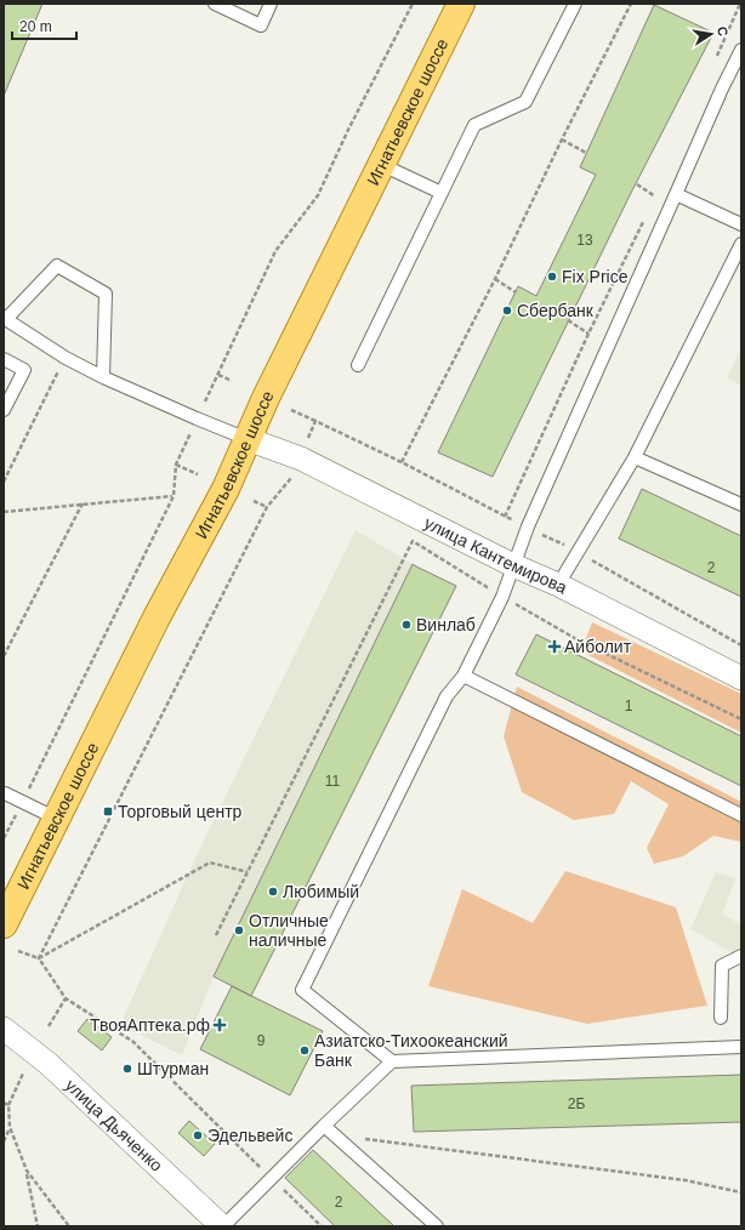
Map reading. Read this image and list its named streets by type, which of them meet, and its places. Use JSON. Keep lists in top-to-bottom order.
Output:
{
  "streets": {
    "main road": ["Игнатьевское шоссе"],
    "street": ["улица Кантемирова", "улица Дьяченко"]
  },
  "crossings": [
    ["Игнатьевское шоссе", "улица Кантемирова"]
  ],
  "places": {
    "other": [
      "Fix Price",
      "Сбербанк",
      "Винлаб",
      "Любимый",
      "Отличные наличные",
      "Азиатско-Тихоокеанский Банк",
      "Штурман",
      "Эдельвейс"
    ],
    "health": ["Айболит", "ТвояАптека.рф"],
    "transit": ["Торговый центр"]
  },
  "house_numbers": [
    "13",
    "2",
    "1",
    "11",
    "9",
    "2Б",
    "2"
  ],
  "scale_bar": "20 m",
  "north": "right"
}
